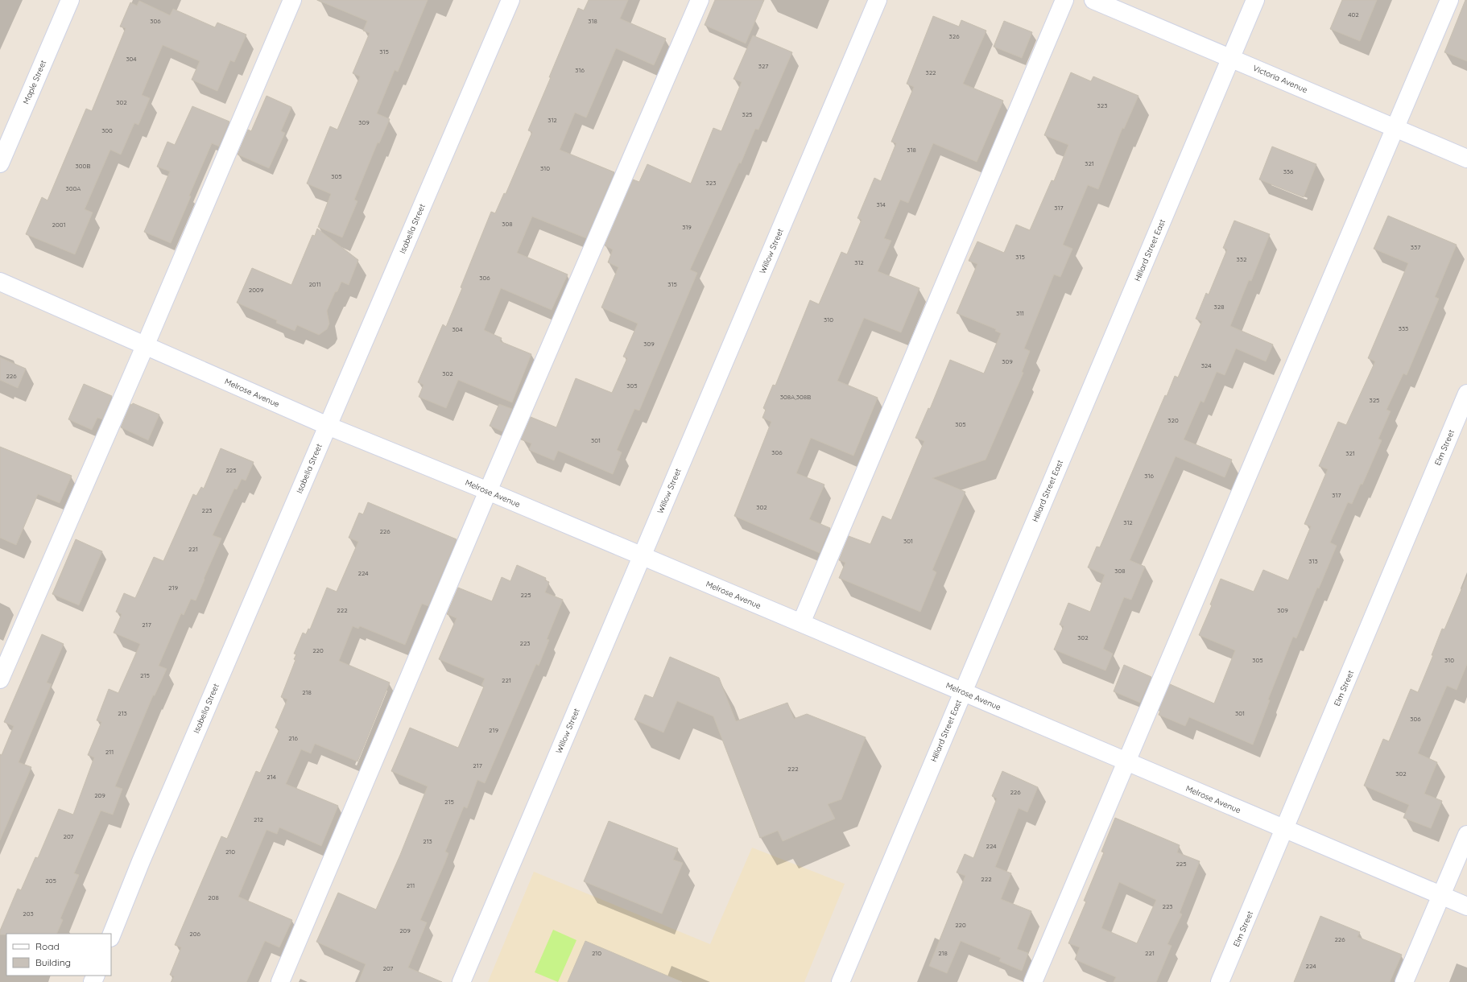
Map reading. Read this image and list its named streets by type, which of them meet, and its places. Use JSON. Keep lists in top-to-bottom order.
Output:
{
  "streets": {
    "street": [
      "Victoria Avenue",
      "Maple Street",
      "Isabella Street",
      "Hillard Street East",
      "Willow Street",
      "Melrose Avenue",
      "Elm Street"
    ]
  },
  "crossings": [
    ["Victoria Avenue", "Hillard Street East"],
    ["Isabella Street", "Melrose Avenue"],
    ["Hillard Street East", "Melrose Avenue"],
    ["Willow Street", "Melrose Avenue"],
    ["Melrose Avenue", "Elm Street"]
  ],
  "house_numbers": [
    "402",
    "306",
    "318",
    "326",
    "315",
    "304",
    "327",
    "316",
    "322",
    "302",
    "323",
    "325",
    "312",
    "309",
    "300",
    "318",
    "321",
    "300B",
    "310",
    "336",
    "305",
    "323",
    "300A",
    "314",
    "317",
    "308",
    "2001",
    "319",
    "337",
    "315",
    "332",
    "312",
    "306",
    "2011",
    "315",
    "2009",
    "328",
    "311",
    "310",
    "333",
    "304",
    "309",
    "309",
    "324",
    "302",
    "226",
    "305",
    "308A,308B",
    "325",
    "320",
    "305",
    "301",
    "306",
    "321",
    "225",
    "316",
    "317",
    "302",
    "223",
    "312",
    "226",
    "301",
    "221",
    "313",
    "308",
    "224",
    "219",
    "225",
    "222",
    "309",
    "217",
    "302",
    "223",
    "220",
    "305",
    "310",
    "215",
    "221",
    "218",
    "213",
    "301",
    "306",
    "219",
    "216",
    "211",
    "217",
    "222",
    "302",
    "214",
    "226",
    "209",
    "215",
    "212",
    "207",
    "213",
    "224",
    "210",
    "225",
    "222",
    "205",
    "211",
    "208",
    "223",
    "203",
    "220",
    "209",
    "206",
    "226",
    "210",
    "218",
    "221",
    "224",
    "207"
  ],
  "legend": ["Road", "Building"]
}
